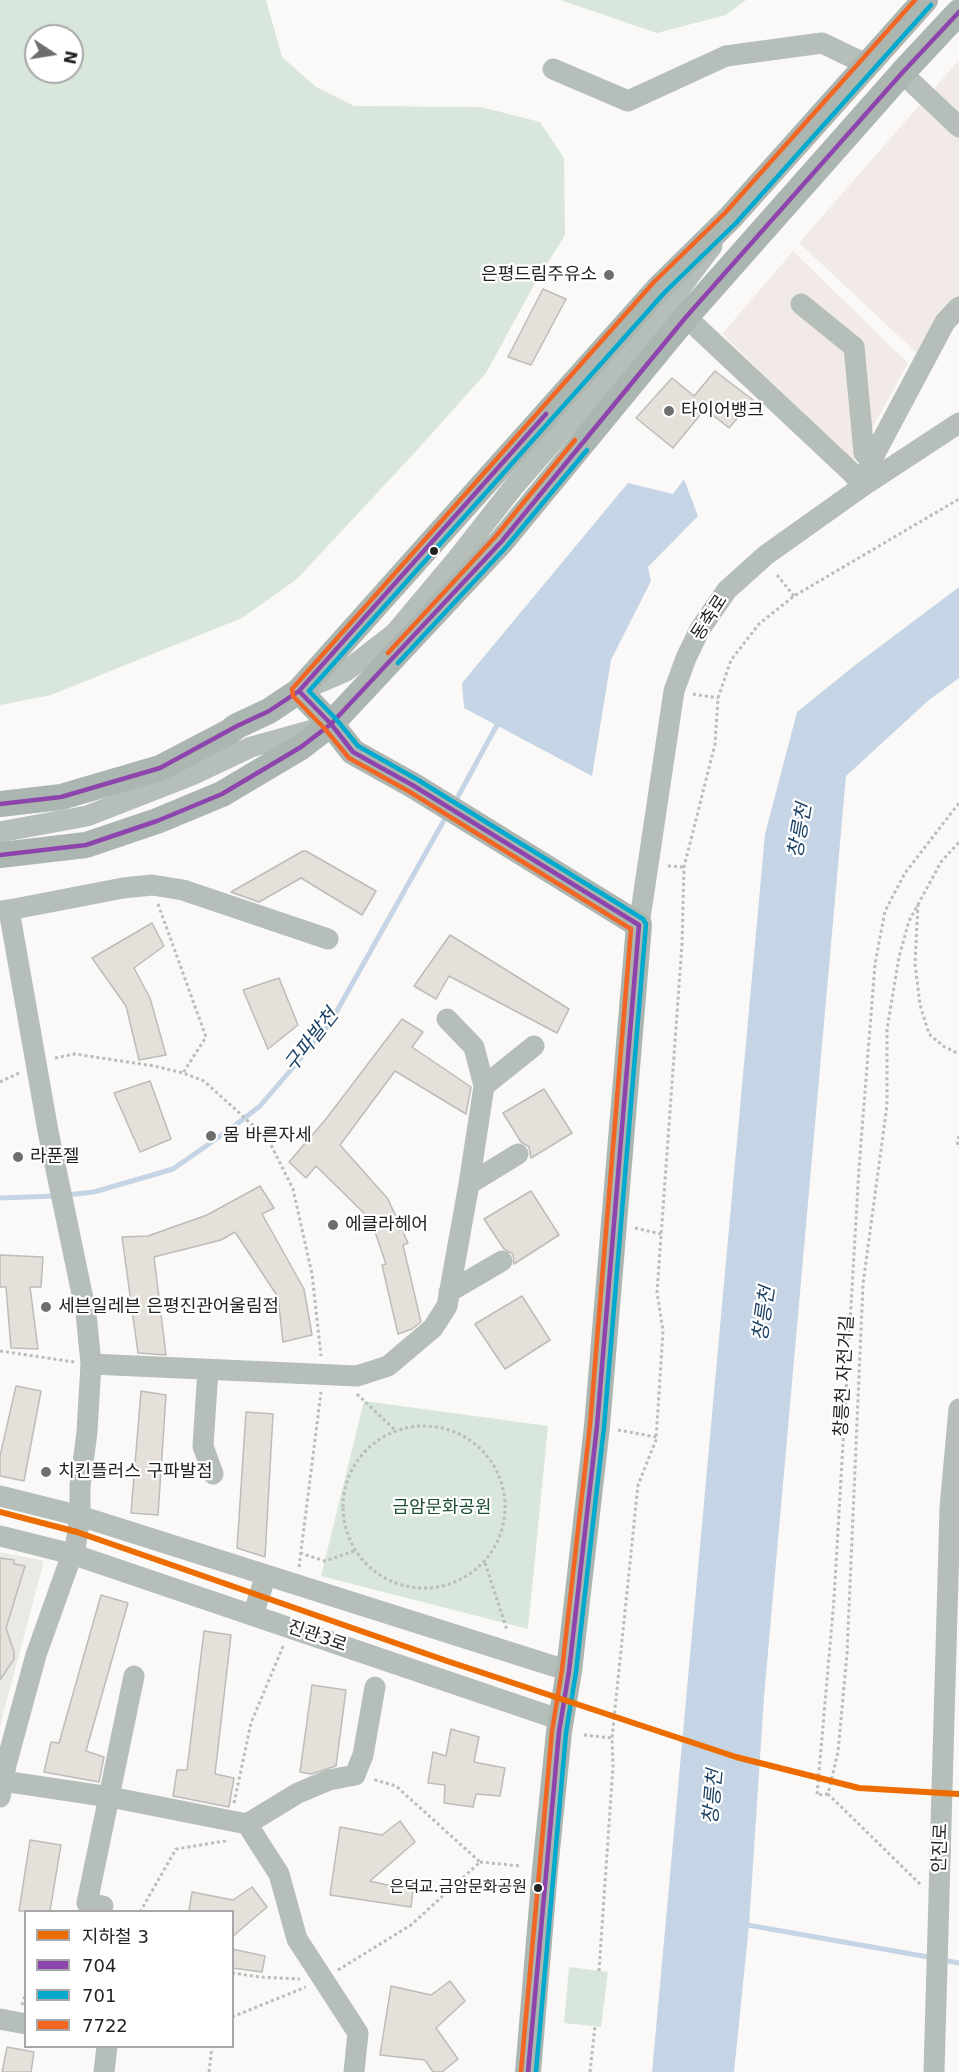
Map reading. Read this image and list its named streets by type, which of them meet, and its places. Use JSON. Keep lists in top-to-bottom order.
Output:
{
  "streets": {
    "street": ["동축로", "진관3로", "안진로"],
    "path": ["창릉천 자전거길"]
  },
  "water": ["창릉천", "구파발천"],
  "parks": ["금암문화공원"],
  "places": [
    "은평드림주유소",
    "타이어뱅크",
    "몸 바른자세",
    "라푼젤",
    "에클라헤어",
    "세븐일레븐 은평진관어울림점",
    "치킨플러스 구파발점",
    "은덕교.금암문화공원"
  ],
  "lines": [
    "transit line 7722",
    "transit line 701",
    "transit line 704",
    "metro line 3"
  ],
  "legend": [
    "지하철 3",
    "704",
    "701",
    "7722"
  ],
  "north": "right"
}
